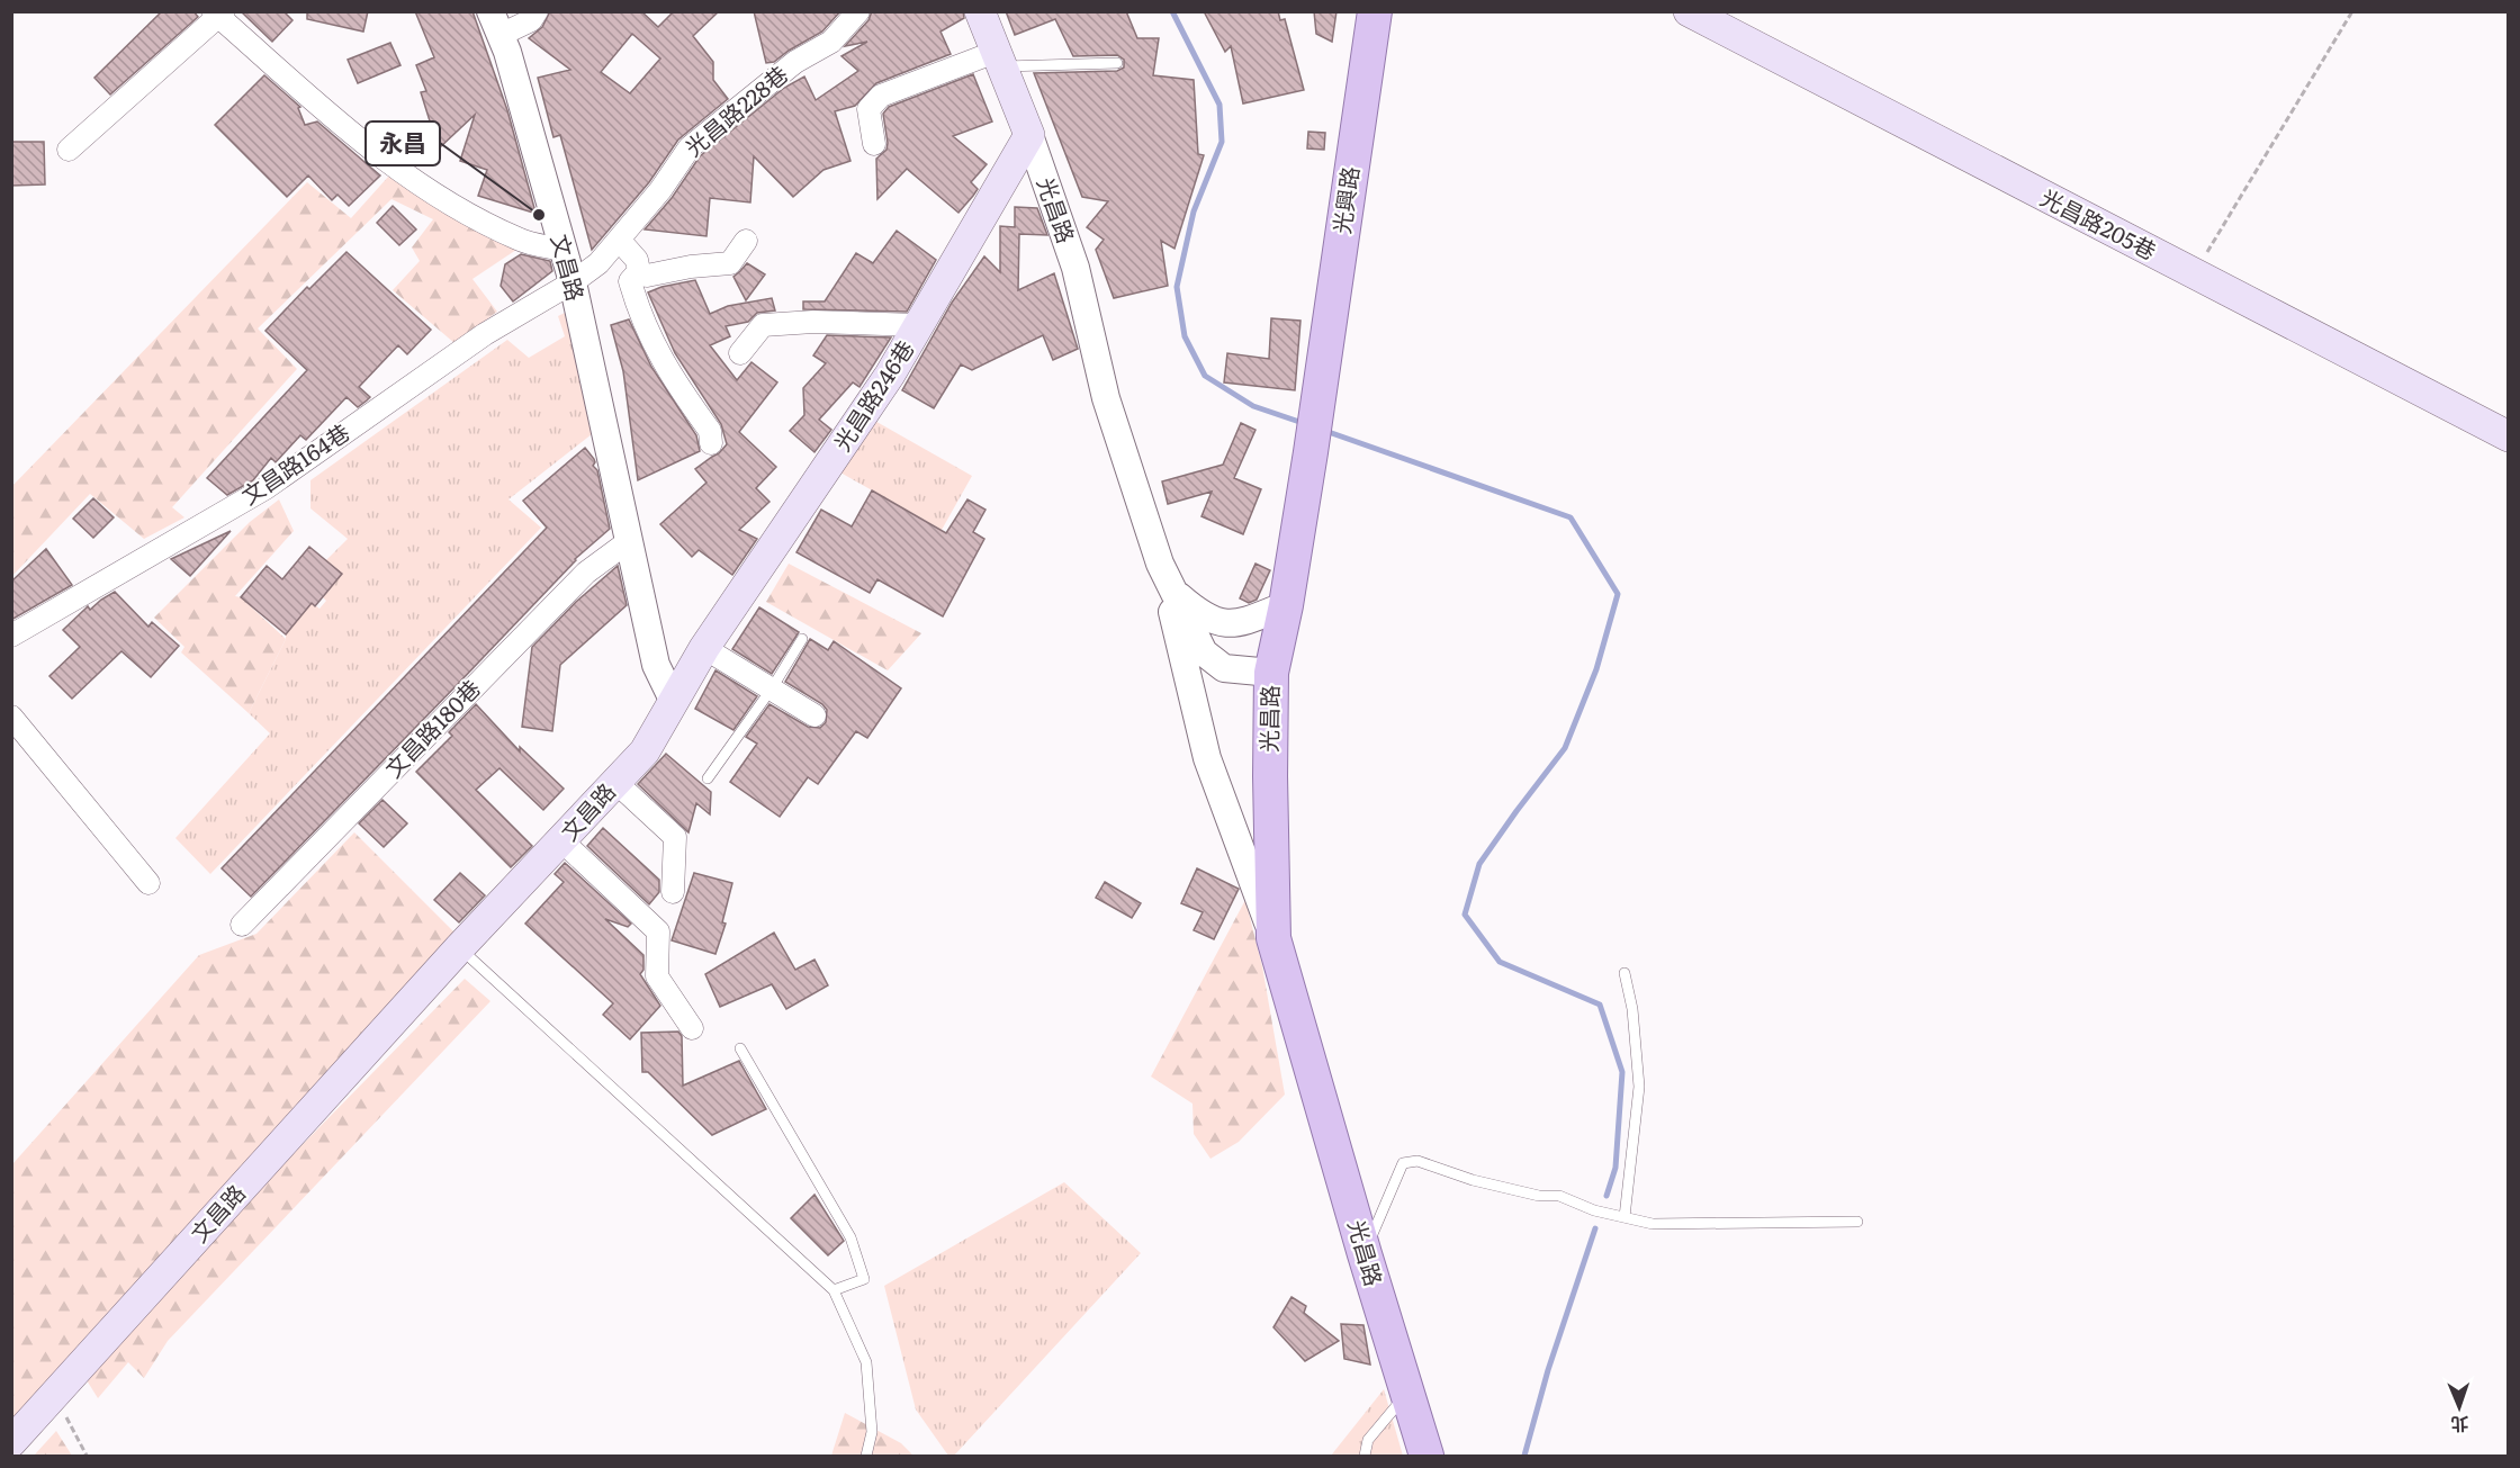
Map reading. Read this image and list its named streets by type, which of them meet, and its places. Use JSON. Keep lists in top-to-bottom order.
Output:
{
  "streets": {
    "main road": [
      "光興路",
      "光昌路",
      "光昌路205巷",
      "文昌路",
      "光昌路246巷"
    ],
    "street": ["光昌路228巷", "文昌路164巷", "文昌路180巷"]
  },
  "crossings": [
    ["光昌路228巷", "文昌路"],
    ["光昌路228巷", "文昌路164巷"],
    ["光昌路", "光昌路246巷"],
    ["文昌路", "光昌路246巷"],
    ["文昌路", "文昌路164巷"],
    ["文昌路", "文昌路180巷"]
  ],
  "places": ["永昌"],
  "north": "bottom"
}
